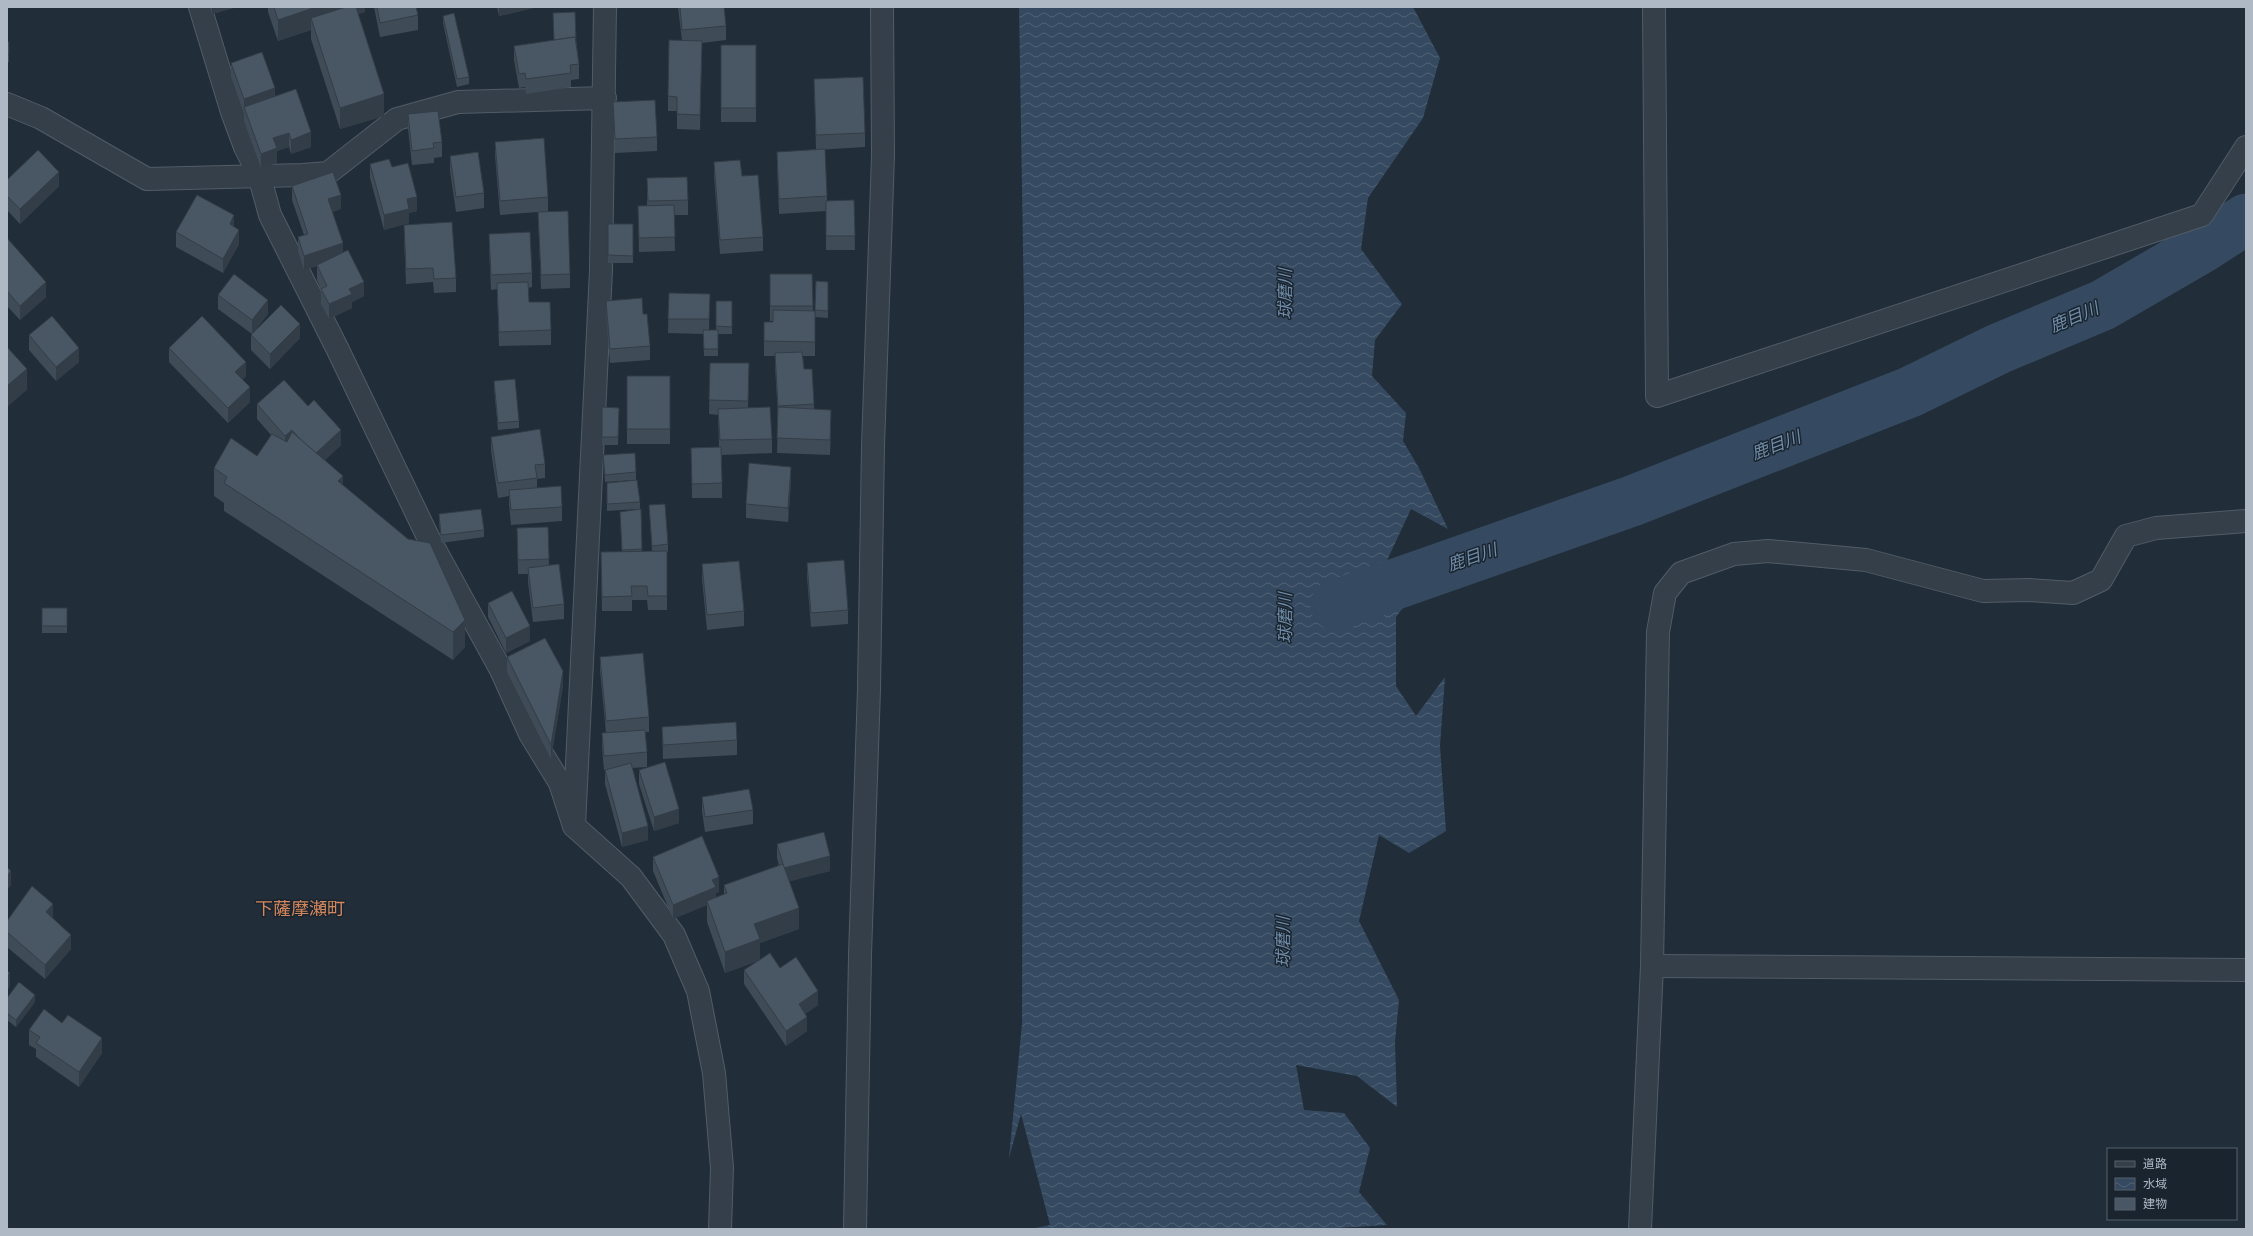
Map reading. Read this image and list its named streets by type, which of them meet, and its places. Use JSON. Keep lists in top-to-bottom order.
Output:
{
  "districts": ["下薩摩瀬町"],
  "water": ["球磨川", "鹿目川"],
  "legend": ["道路", "水域", "建物"]
}
